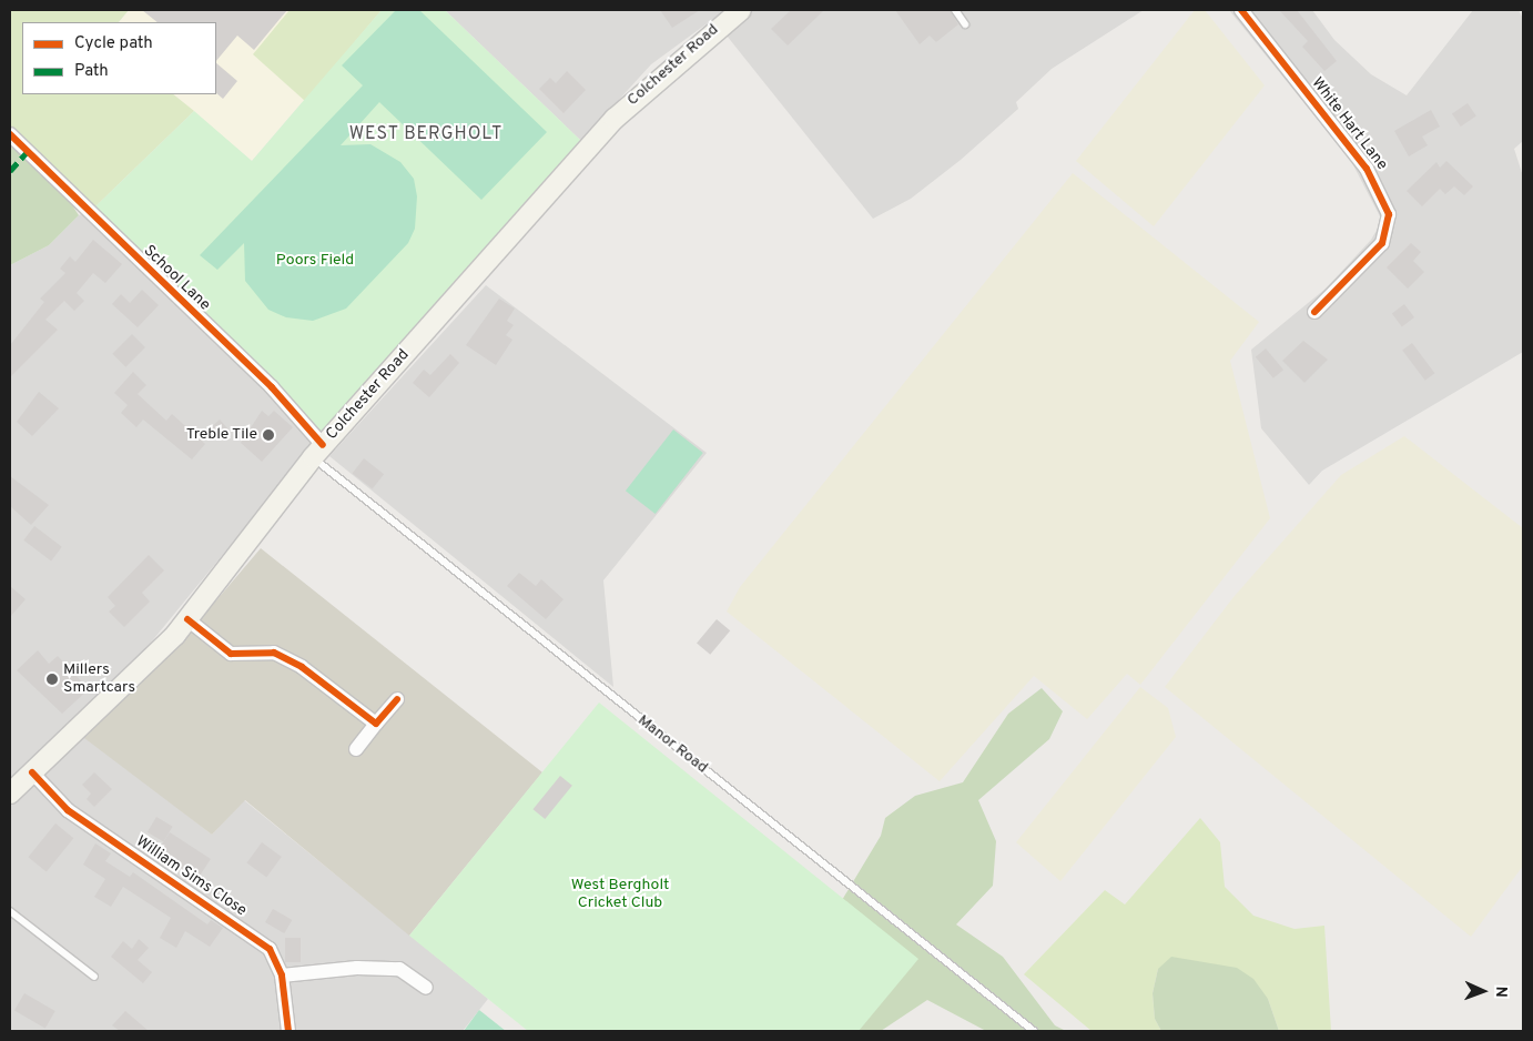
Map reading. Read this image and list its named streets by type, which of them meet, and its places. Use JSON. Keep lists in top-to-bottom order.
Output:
{
  "streets": {
    "main road": ["Colchester Road"],
    "street": ["White Hart Lane", "School Lane", "William Sims Close"],
    "lane": ["Manor Road"]
  },
  "crossings": [
    ["Colchester Road", "School Lane"],
    ["Colchester Road", "Manor Road"],
    ["Colchester Road", "William Sims Close"],
    ["School Lane", "Manor Road"]
  ],
  "districts": ["WEST BERGHOLT"],
  "parks": ["Poors Field", "West Bergholt Cricket Club"],
  "places": ["Treble Tile", "Millers Smartcars"],
  "legend": ["Cycle path", "Path"],
  "north": "right"
}
